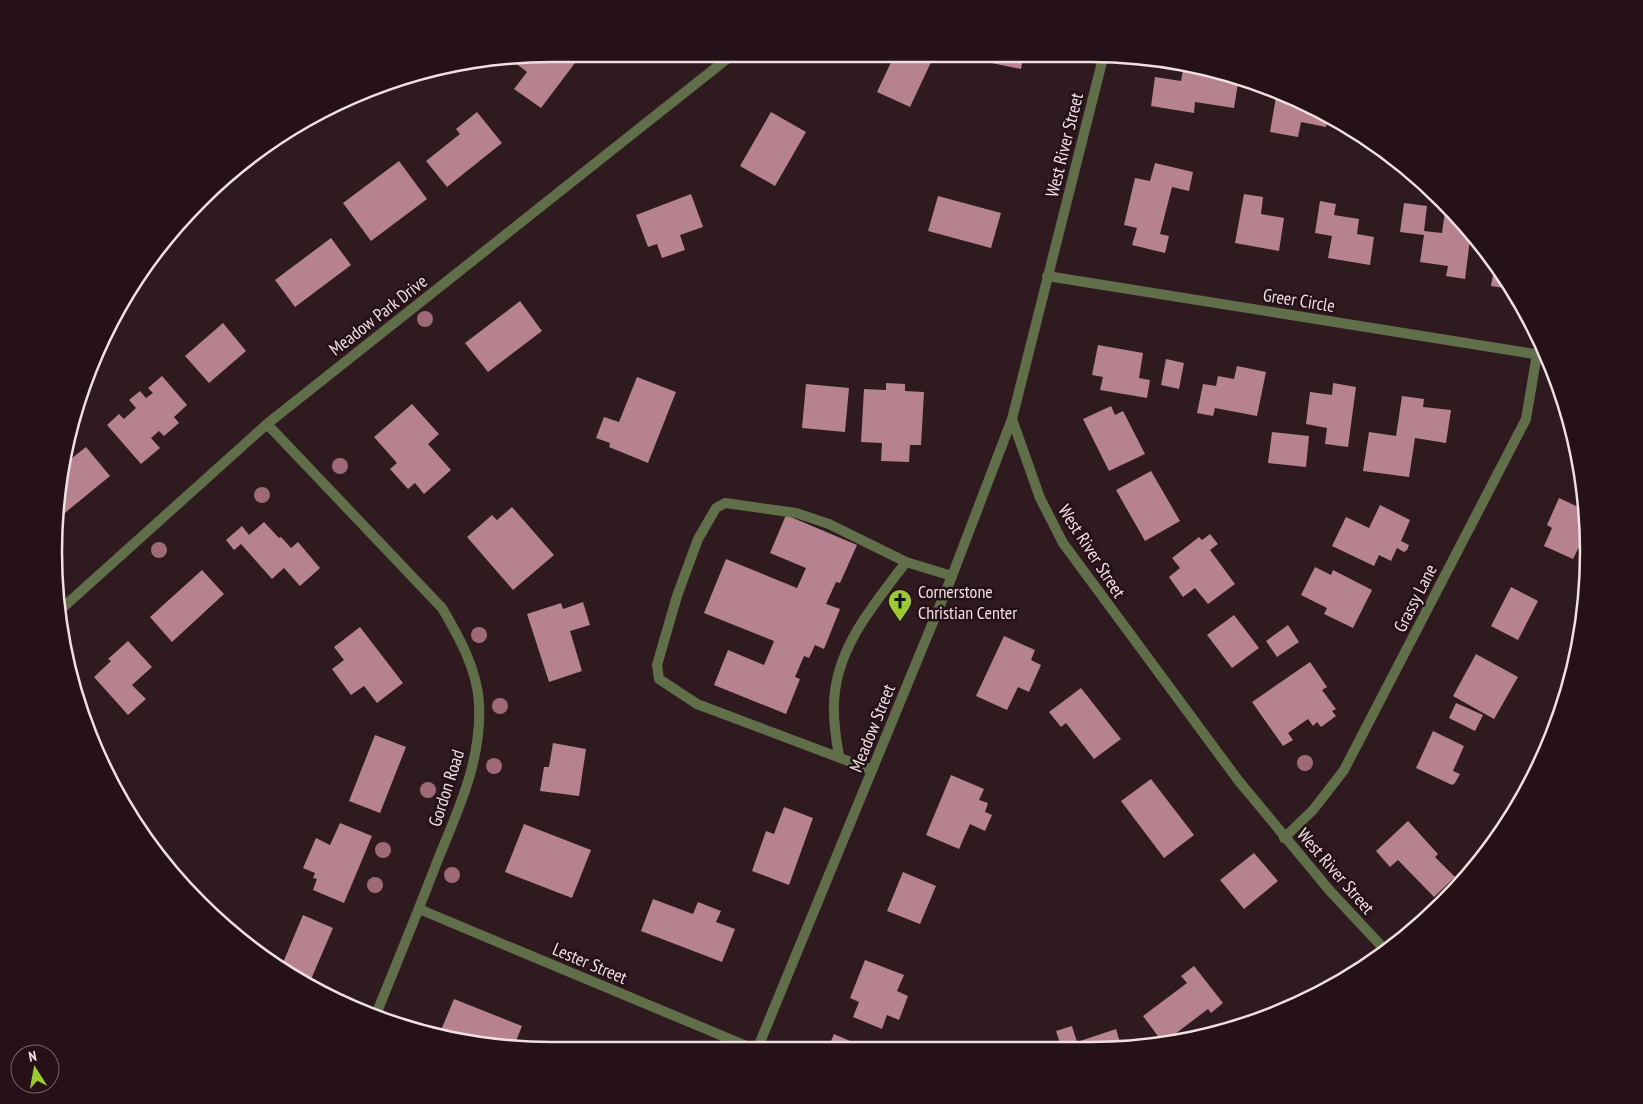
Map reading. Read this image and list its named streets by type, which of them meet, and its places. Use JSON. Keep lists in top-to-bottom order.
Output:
{
  "streets": {
    "street": [
      "West River Street",
      "Greer Circle",
      "Meadow Park Drive",
      "Grassy Lane",
      "Meadow Street",
      "Gordon Road",
      "Lester Street"
    ]
  },
  "crossings": [
    ["West River Street", "Greer Circle"],
    ["West River Street", "Grassy Lane"],
    ["West River Street", "Meadow Street"],
    ["Meadow Park Drive", "Gordon Road"],
    ["Gordon Road", "Lester Street"]
  ],
  "places": {
    "church": ["Cornerstone Christian Center"]
  },
  "north": "top"
}
